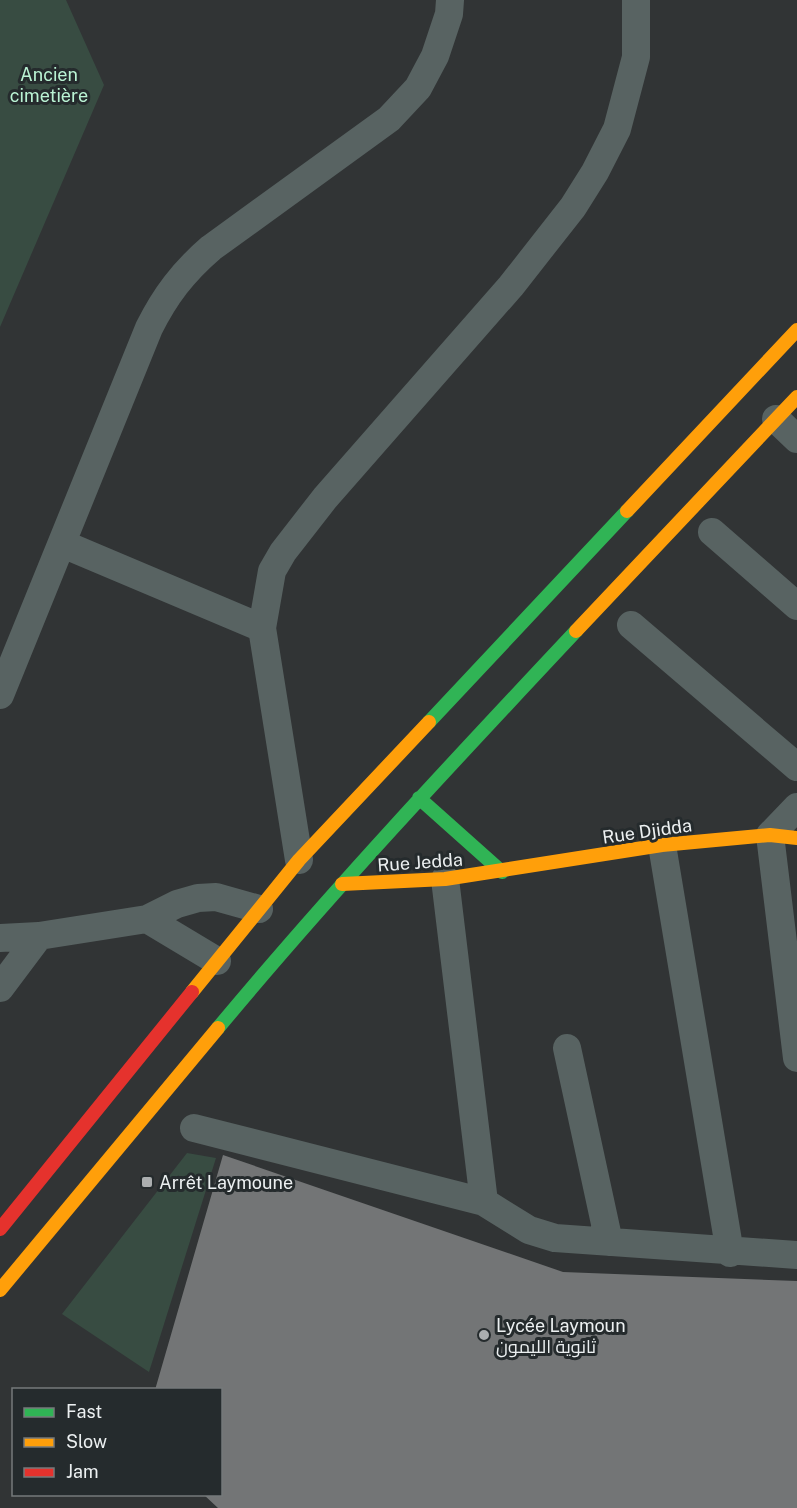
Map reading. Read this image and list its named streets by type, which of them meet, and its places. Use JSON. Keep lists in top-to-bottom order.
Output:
{
  "streets": {
    "main road": ["Rue Djidda", "Rue Jedda"]
  },
  "crossings": [
    ["Rue Djidda", "Rue Jedda"]
  ],
  "parks": ["Ancien cimetière"],
  "places": {
    "transit": ["Arrêt Laymoune"],
    "other": ["Lycée Laymoun ثانوية الليمون"]
  },
  "legend": ["Fast", "Slow", "Jam"]
}
